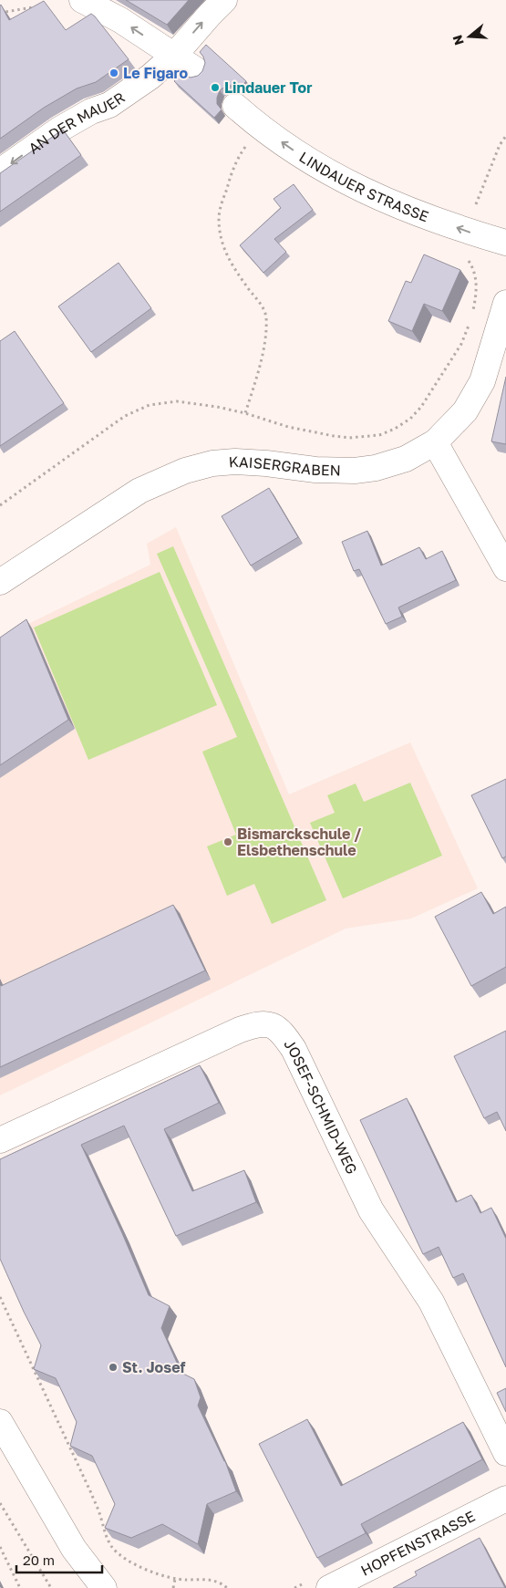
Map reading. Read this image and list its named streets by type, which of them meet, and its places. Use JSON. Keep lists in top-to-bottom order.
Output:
{
  "streets": {
    "street": [
      "AN DER MAUER",
      "LINDAUER STRASSE",
      "KAISERGRABEN",
      "JOSEF-SCHMID-WEG",
      "HOPFENSTRASSE"
    ]
  },
  "one_way": ["LINDAUER STRASSE"],
  "places": [
    "Le Figaro",
    "Lindauer Tor",
    "Bismarckschule / Elsbethenschule",
    "St. Josef"
  ],
  "scale_bar": "20 m",
  "north": "left"
}
